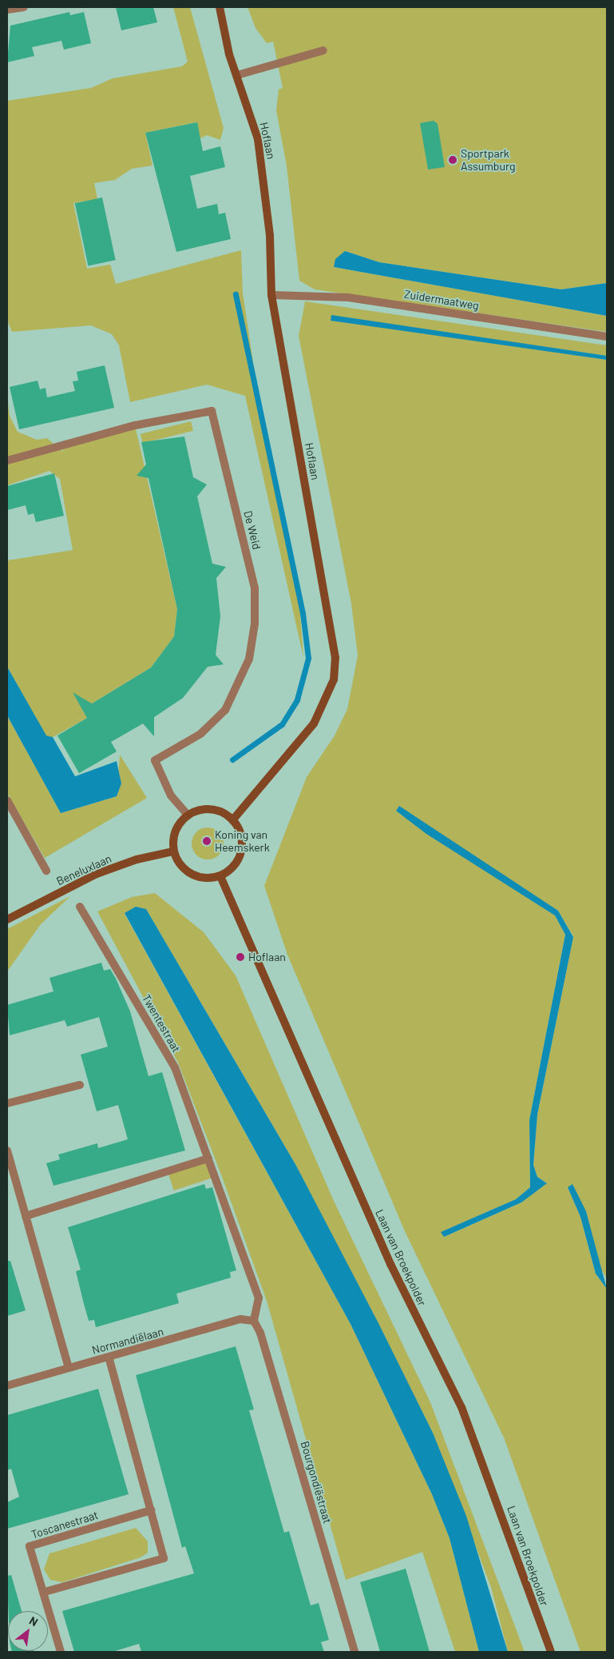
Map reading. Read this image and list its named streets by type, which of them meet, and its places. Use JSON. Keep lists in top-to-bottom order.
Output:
{
  "streets": {
    "main road": ["Hoflaan", "Beneluxlaan", "Laan van Broekpolder"],
    "street": [
      "Zuidermaatweg",
      "De Weid",
      "Twentestraat",
      "Normandiëlaan",
      "Bourgondiëstraat",
      "Toscanestraat"
    ]
  },
  "crossings": [
    ["Hoflaan", "Zuidermaatweg"],
    ["Hoflaan", "De Weid"],
    ["Hoflaan", "Beneluxlaan"],
    ["Hoflaan", "Laan van Broekpolder"],
    ["De Weid", "Beneluxlaan"],
    ["De Weid", "Laan van Broekpolder"],
    ["Beneluxlaan", "Laan van Broekpolder"],
    ["Twentestraat", "Normandiëlaan"],
    ["Twentestraat", "Bourgondiëstraat"],
    ["Normandiëlaan", "Bourgondiëstraat"]
  ],
  "places": ["Sportpark Assumburg", "Koning van Heemskerk", "Hoflaan"],
  "north": "top right"
}
